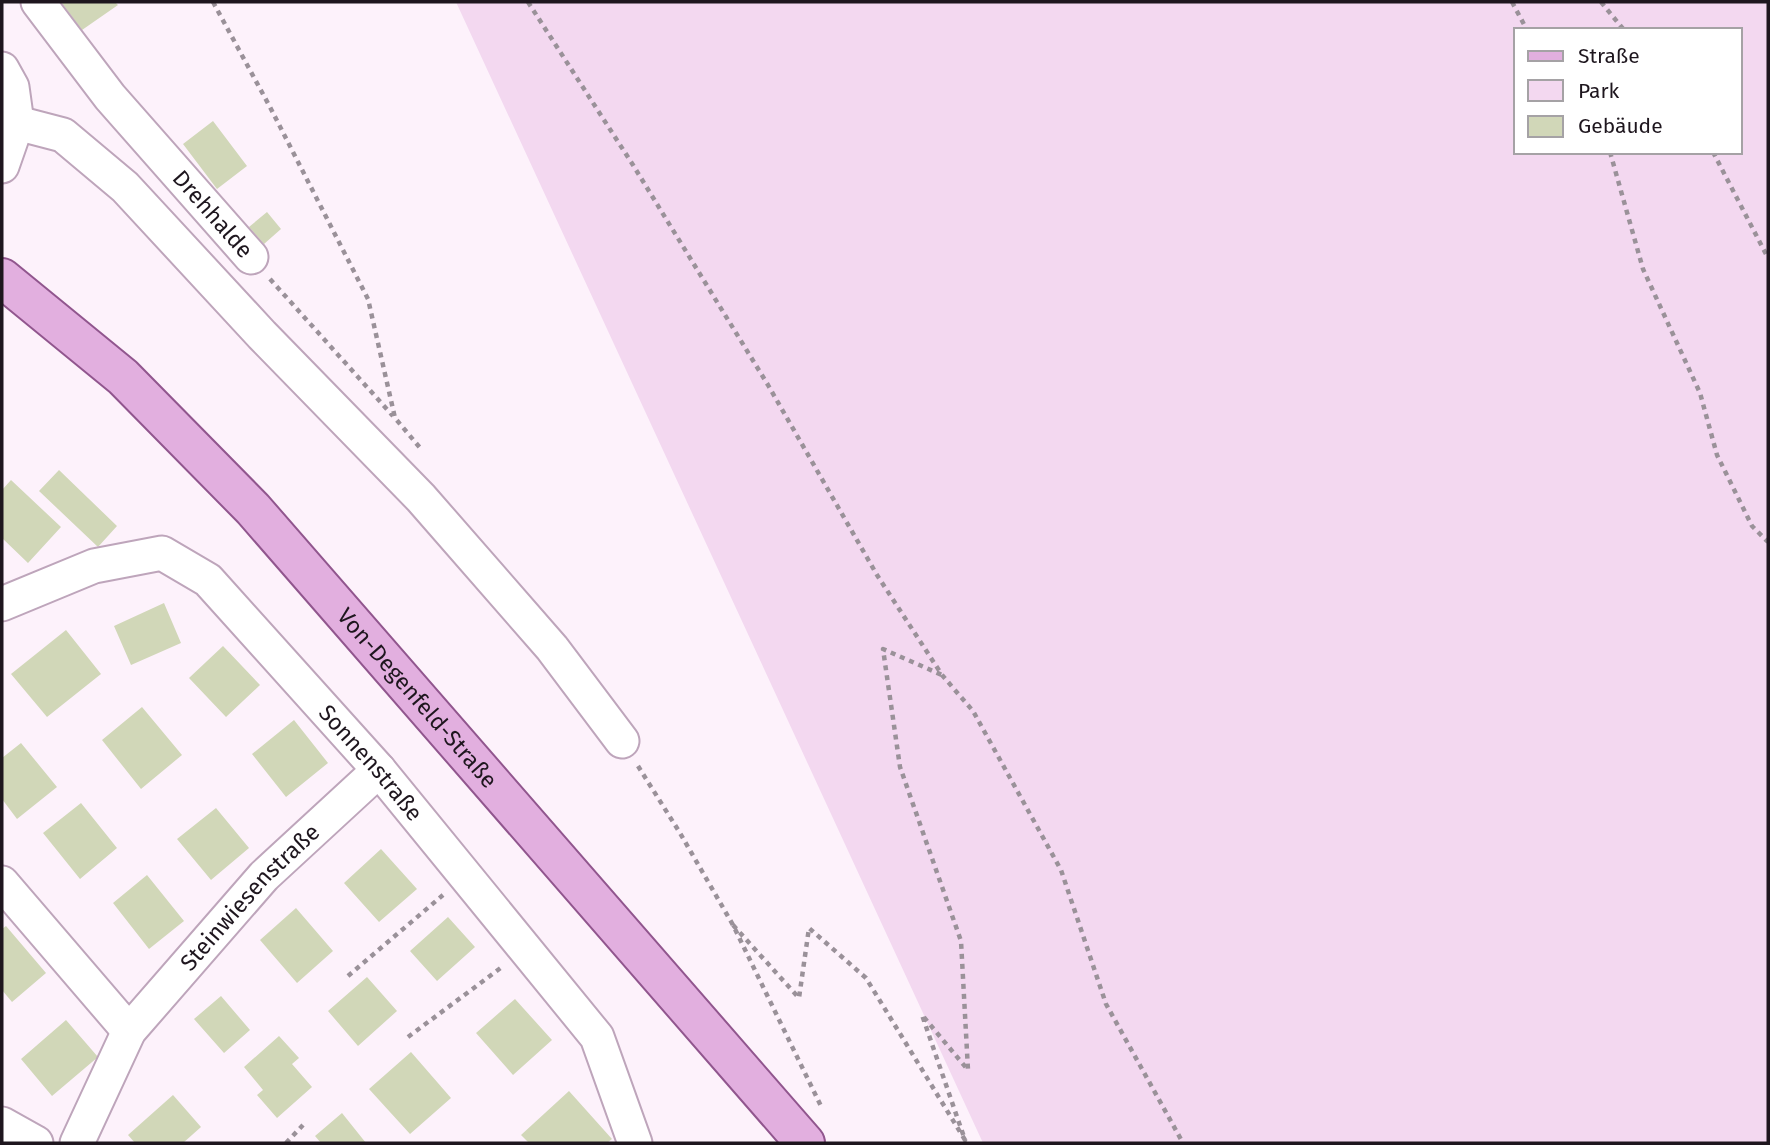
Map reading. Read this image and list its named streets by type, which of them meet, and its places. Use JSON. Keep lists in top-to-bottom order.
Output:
{
  "streets": {
    "main road": ["Von-Degenfeld-Straße"],
    "street": ["Drehhalde", "Sonnenstraße", "Steinwiesenstraße"]
  },
  "crossings": [
    ["Sonnenstraße", "Steinwiesenstraße"]
  ],
  "legend": ["Straße", "Park", "Gebäude"]
}
